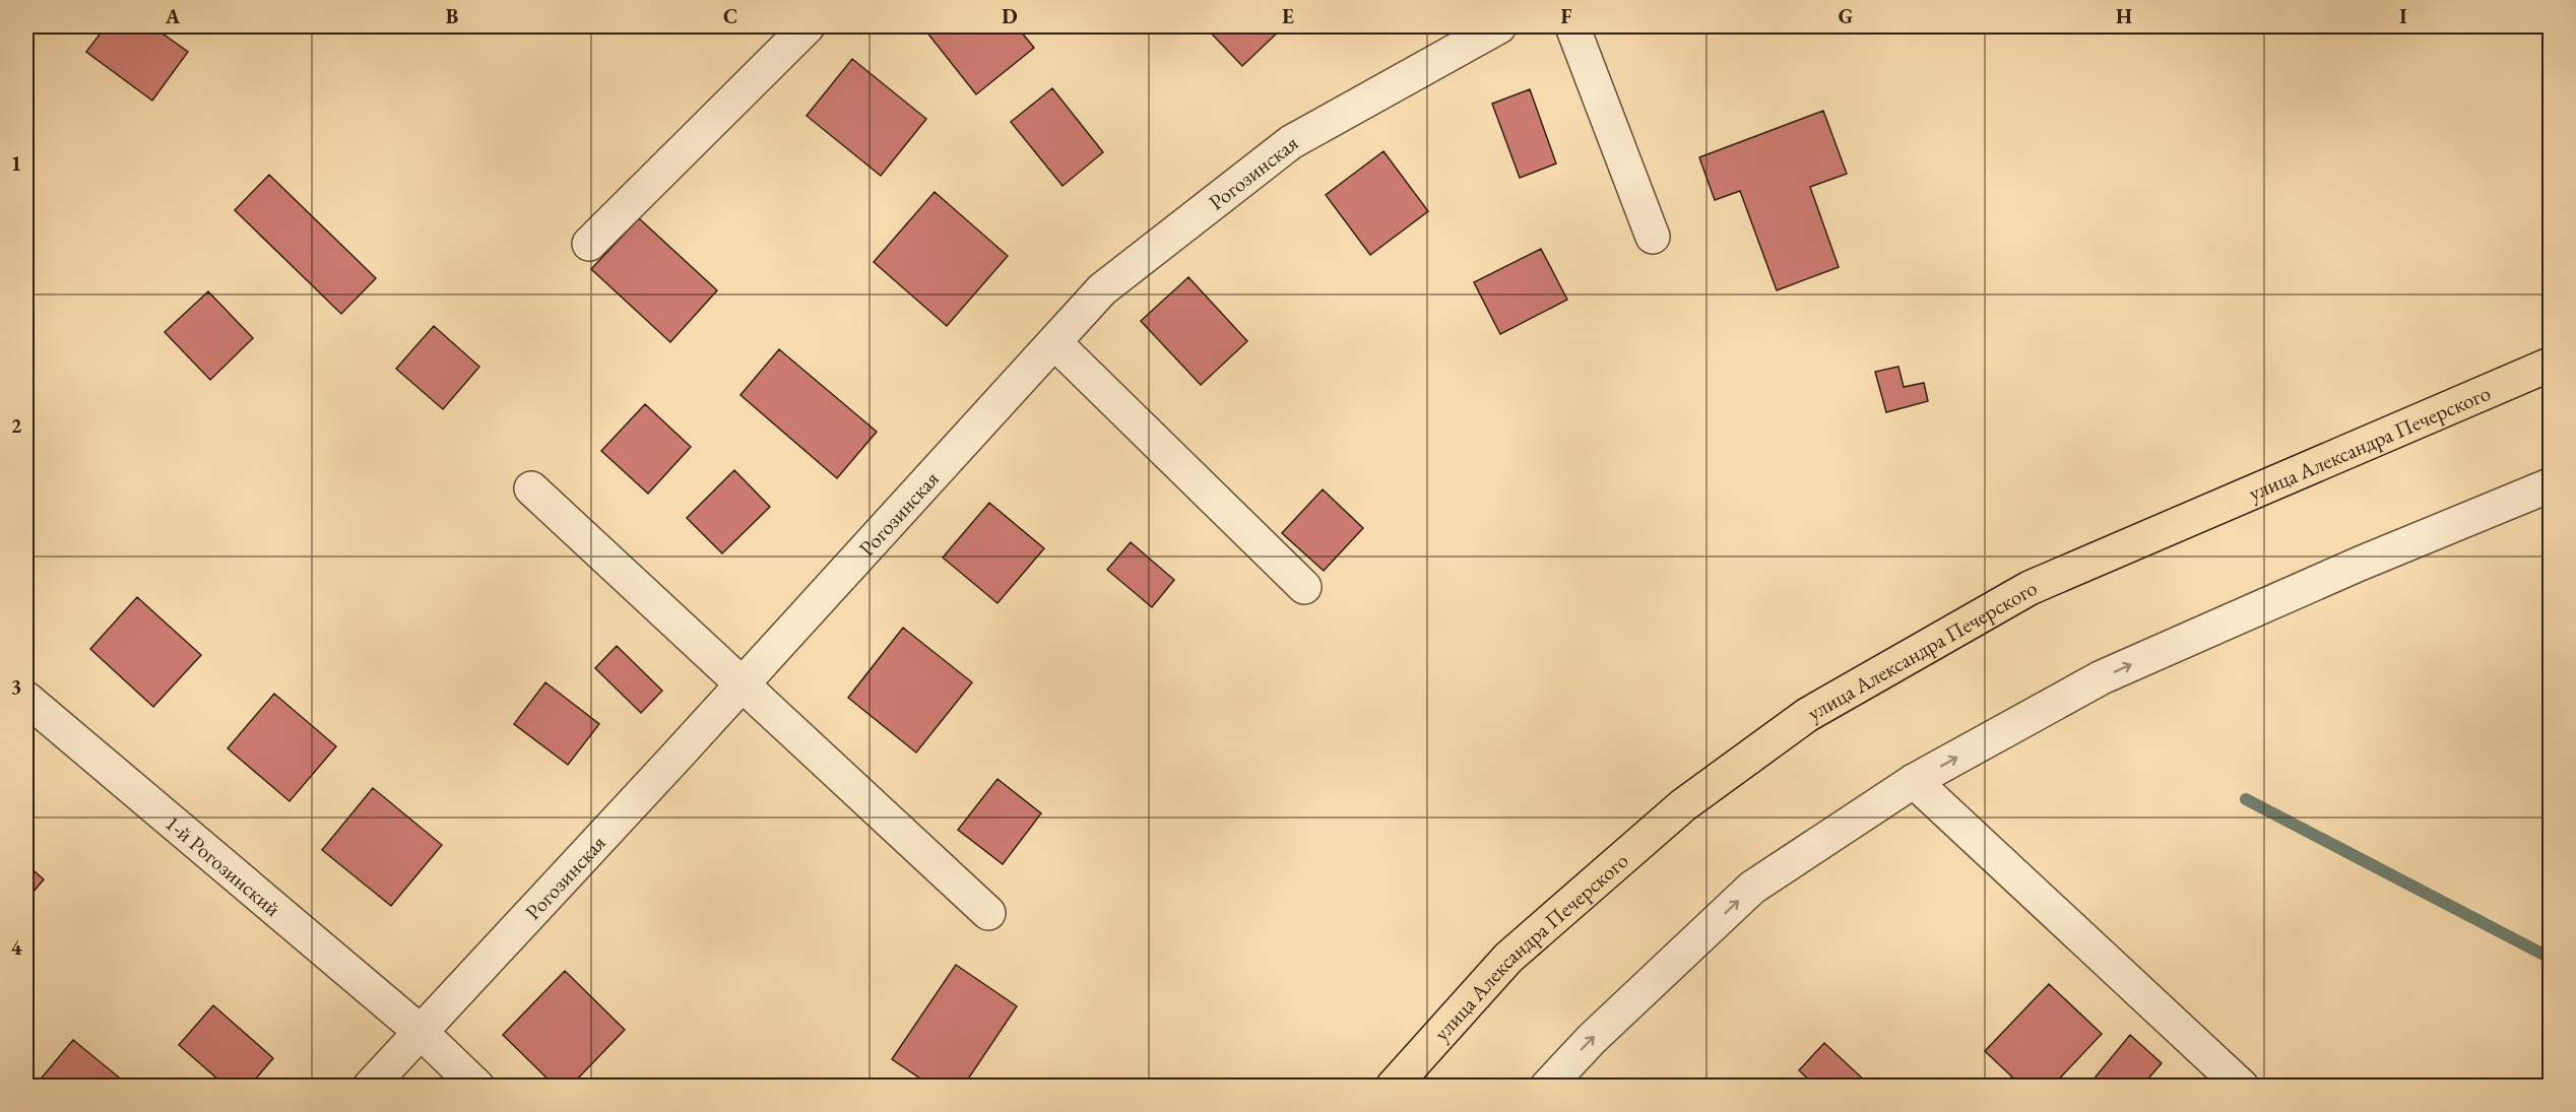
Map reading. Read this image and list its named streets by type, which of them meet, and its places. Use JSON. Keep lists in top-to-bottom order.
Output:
{
  "streets": {
    "main road": ["улица Александра Печерского"],
    "street": ["Рогозинская", "1-й Рогозинский"]
  },
  "crossings": [
    ["Рогозинская", "1-й Рогозинский"]
  ],
  "grid": {
    "columns": [
      "A",
      "B",
      "C",
      "D",
      "E",
      "F",
      "G",
      "H",
      "I"
    ],
    "rows": [
      "1",
      "2",
      "3",
      "4"
    ]
  }
}
